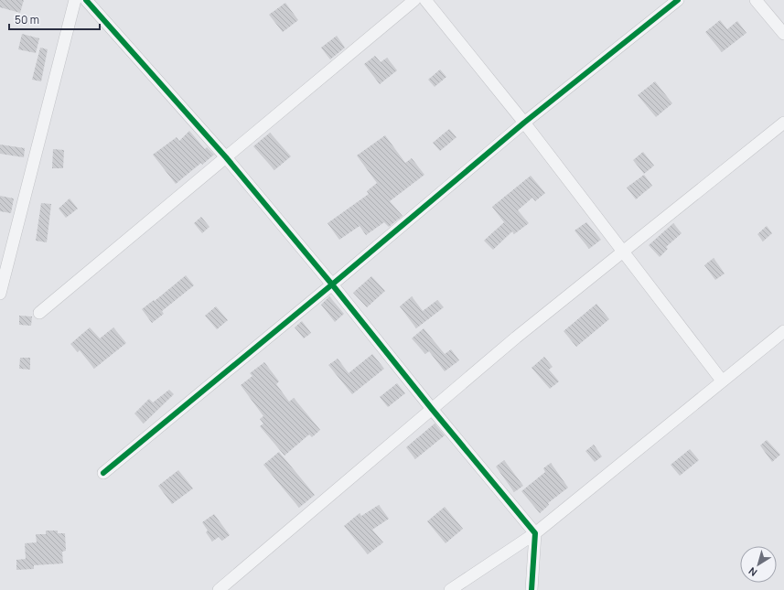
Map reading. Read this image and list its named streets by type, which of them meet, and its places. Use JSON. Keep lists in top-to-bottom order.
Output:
{
  "scale_bar": "50 m",
  "north": "bottom left"
}
